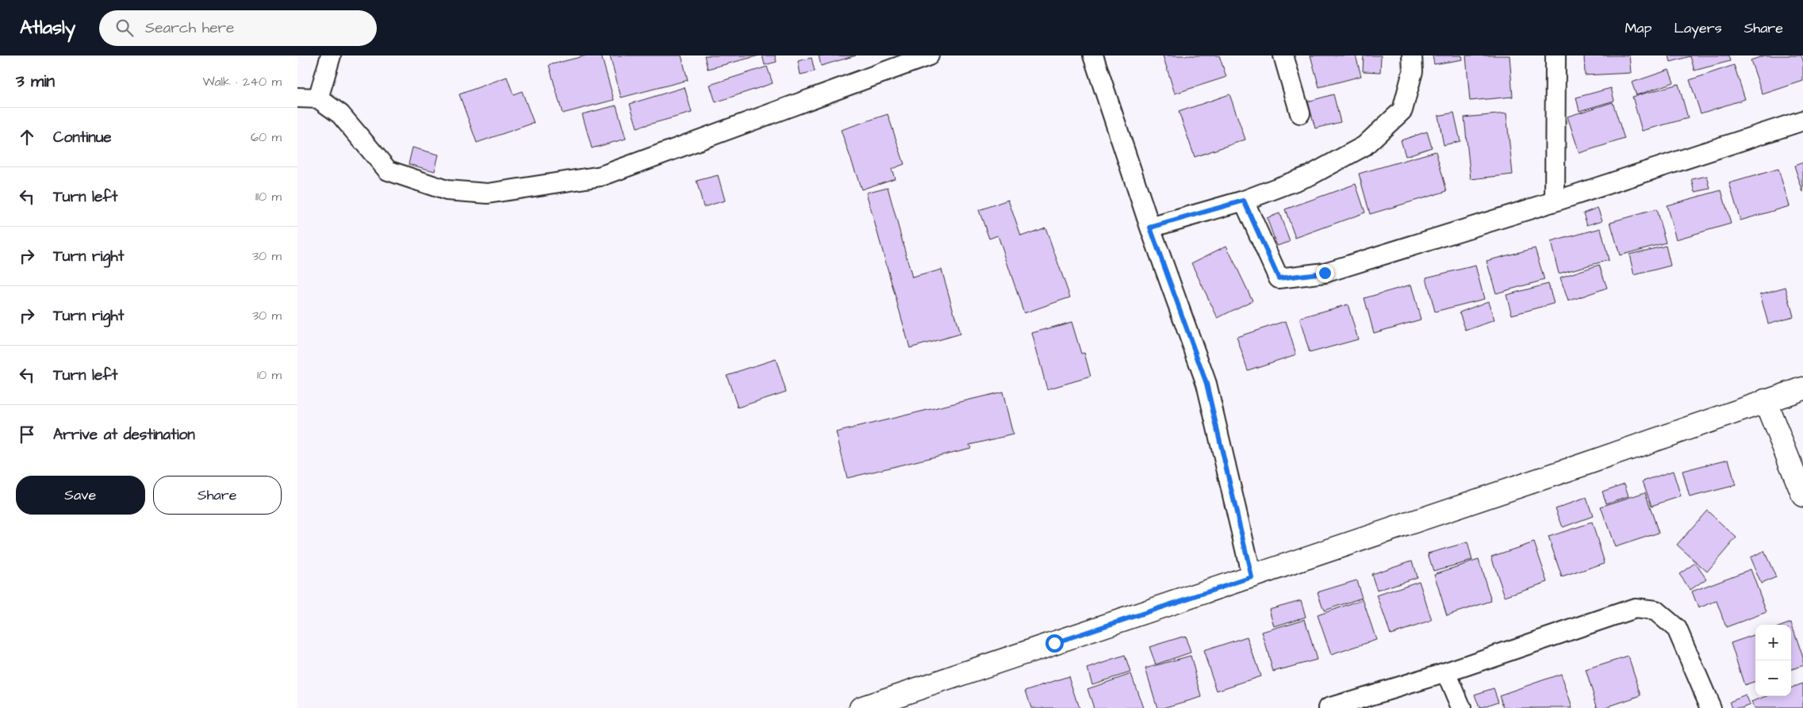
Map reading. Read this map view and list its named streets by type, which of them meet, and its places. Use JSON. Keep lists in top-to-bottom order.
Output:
{
  "page": {
    "header": "Atlasly",
    "search": "Search here",
    "nav": ["Map", "Layers", "Share"],
    "heading": ["3 min", "Walk · 240 m"],
    "list": [
      ["Continue", "60 m"],
      ["Turn left", "110 m"],
      ["Turn right", "30 m"],
      ["Turn right", "30 m"],
      ["Turn left", "10 m"],
      "Arrive at destination"
    ],
    "buttons": ["Save", "Share"],
    "map_buttons": ["+", "−"]
  }
}
